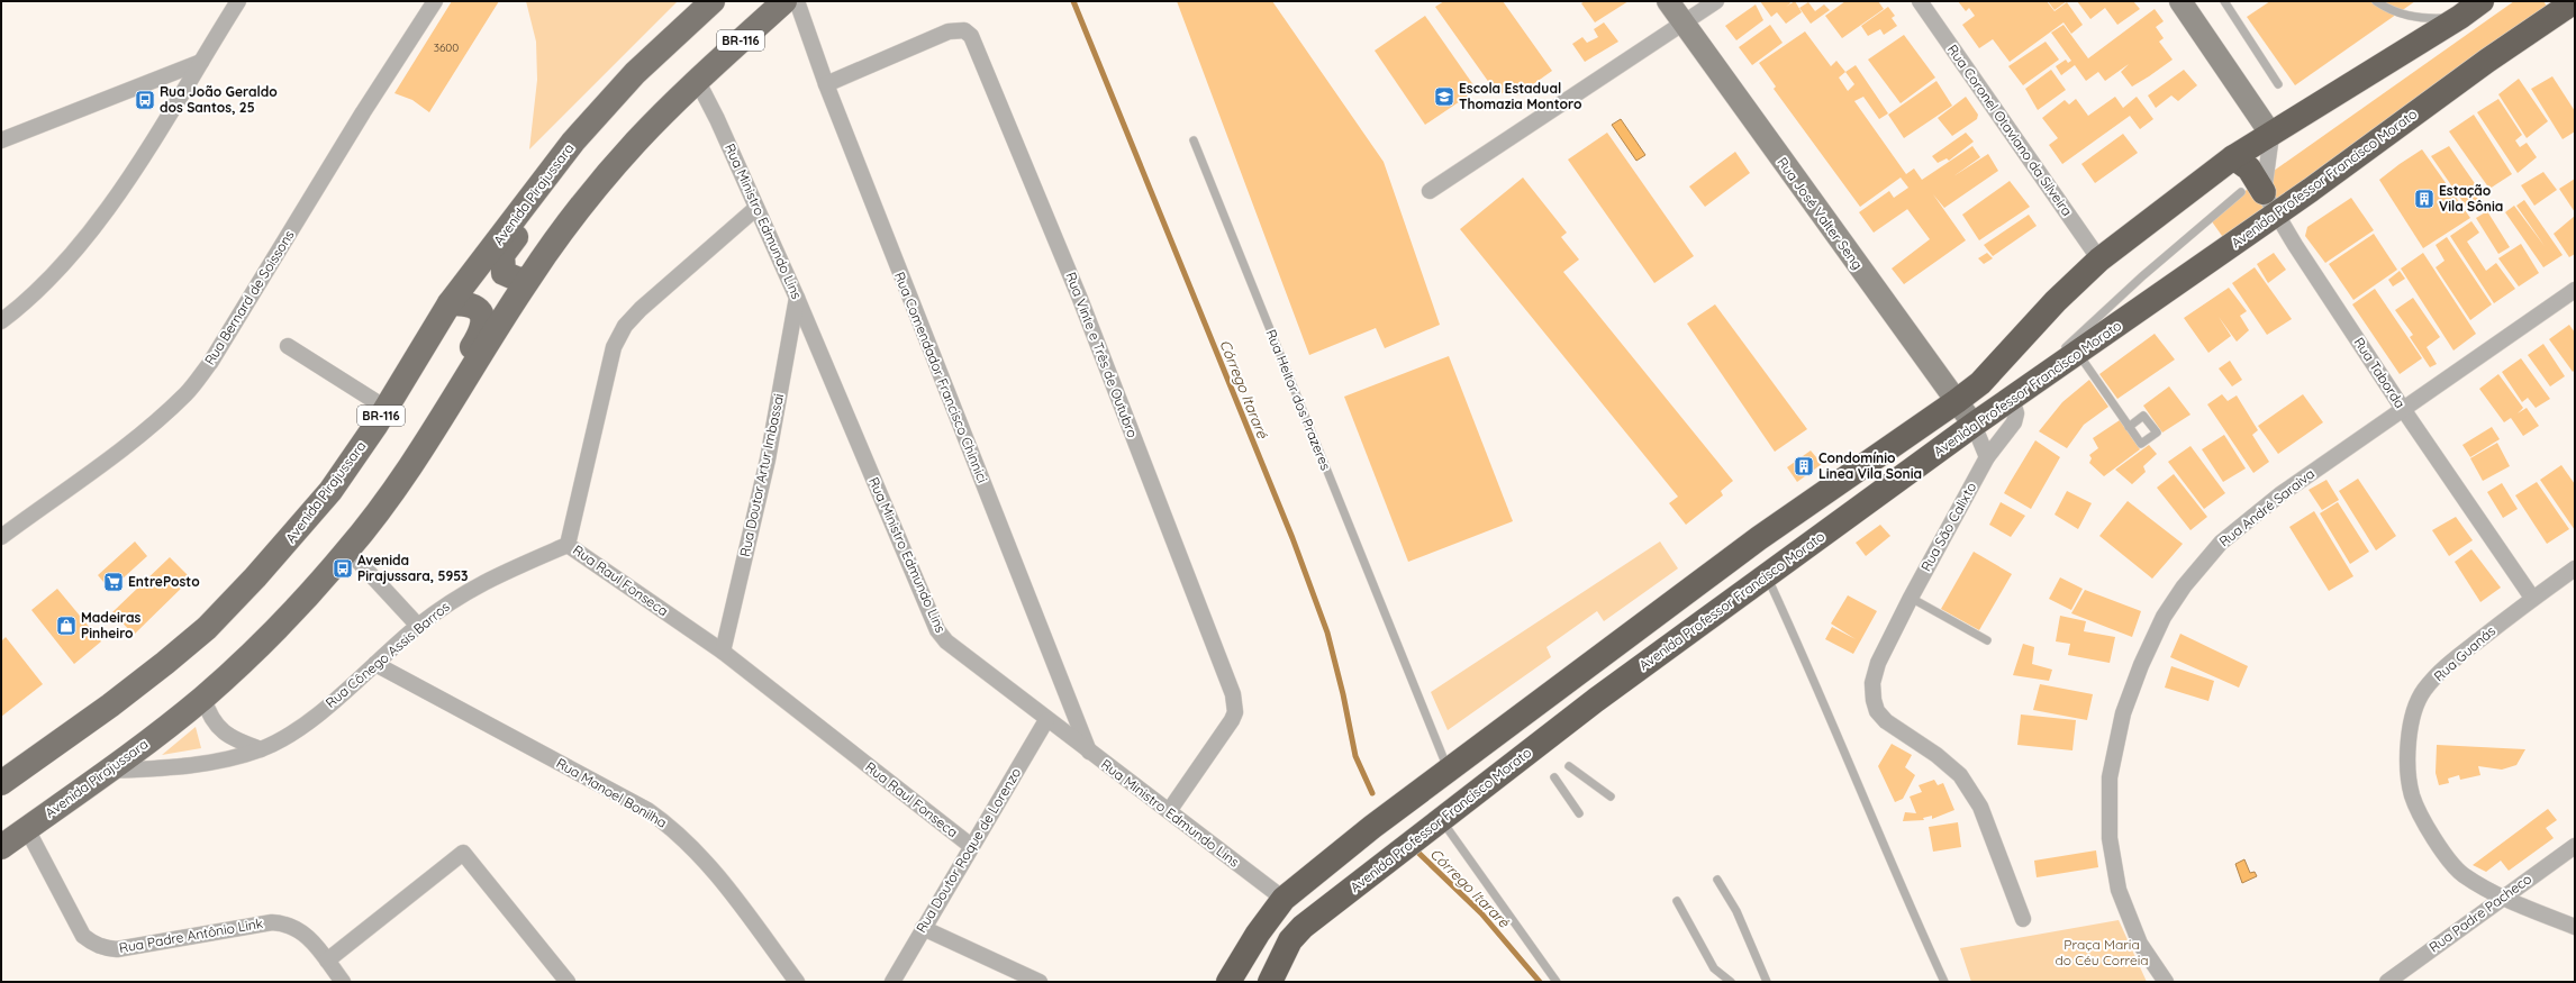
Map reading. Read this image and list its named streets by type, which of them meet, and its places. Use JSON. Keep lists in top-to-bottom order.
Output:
{
  "streets": {
    "highway": ["Avenida Professor Francisco Morato"],
    "main road": ["BR-116", "Avenida Pirajussara"],
    "street": [
      "Rua Coronel Otaviano da Silveira",
      "Rua José Valter Seng",
      "Rua Ministro Edmundo Lins",
      "Rua Bernard de Soissons",
      "Rua Vinte e Três de Outubro",
      "Rua Taborda",
      "Rua Comendador Francisco Chinnici",
      "Rua Doutor Artur Imbassai",
      "Rua André Saraiva",
      "Rua São Calixto",
      "Rua Raul Fonseca",
      "Rua Guanás",
      "Rua Cônego Assis Barros",
      "Rua Manoel Bonilha",
      "Rua Doutor Roque de Lorenzo",
      "Rua Padre Pacheco",
      "Rua Padre Antônio Link"
    ],
    "lane": ["Rua Heitor dos Prazeres"]
  },
  "crossings": [
    ["BR-116", "Avenida Pirajussara"],
    ["BR-116", "Rua Ministro Edmundo Lins"],
    ["Avenida Professor Francisco Morato", "Rua José Valter Seng"],
    ["Avenida Professor Francisco Morato", "Rua Taborda"],
    ["Avenida Professor Francisco Morato", "Rua São Calixto"],
    ["Avenida Pirajussara", "Rua Ministro Edmundo Lins"],
    ["Avenida Pirajussara", "Rua Cônego Assis Barros"],
    ["Avenida Pirajussara", "Rua Padre Antônio Link"],
    ["Rua Ministro Edmundo Lins", "Rua Vinte e Três de Outubro"],
    ["Rua Ministro Edmundo Lins", "Rua Comendador Francisco Chinnici"],
    ["Rua Ministro Edmundo Lins", "Rua Doutor Artur Imbassai"],
    ["Rua Ministro Edmundo Lins", "Rua Raul Fonseca"],
    ["Rua Ministro Edmundo Lins", "Rua Doutor Roque de Lorenzo"],
    ["Rua Vinte e Três de Outubro", "Rua Comendador Francisco Chinnici"],
    ["Rua Taborda", "Rua André Saraiva"],
    ["Rua Taborda", "Rua Guanás"],
    ["Rua Doutor Artur Imbassai", "Rua Raul Fonseca"],
    ["Rua Raul Fonseca", "Rua Cônego Assis Barros"],
    ["Rua Raul Fonseca", "Rua Doutor Roque de Lorenzo"],
    ["Rua Guanás", "Rua Padre Pacheco"],
    ["Rua Cônego Assis Barros", "Rua Manoel Bonilha"]
  ],
  "water": ["Córrego Itararé"],
  "parks": ["Praça Maria do Céu Correia"],
  "places": {
    "school or university": ["Escola Estadual Thomazia Montoro"],
    "bus stop": ["Rua João Geraldo dos Santos, 25", "Avenida Pirajussara, 5953"],
    "building": ["Estação Vila Sônia", "Condomínio Linea Vila Sonia"],
    "supermarket": ["EntrePosto"],
    "shop": ["Madeiras Pinheiro"]
  },
  "house_numbers": ["3600"]
}
